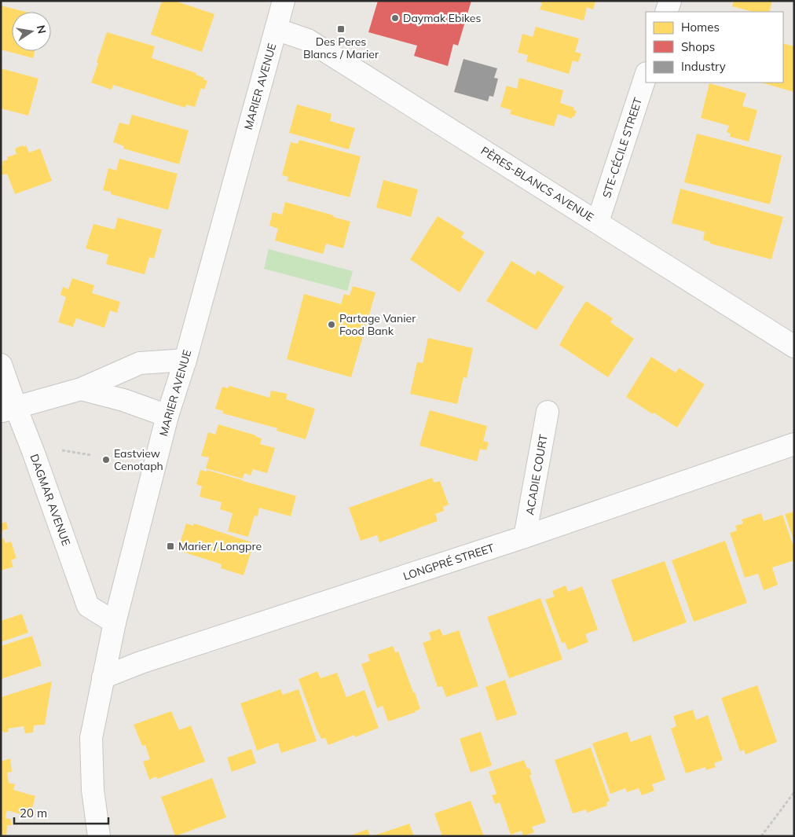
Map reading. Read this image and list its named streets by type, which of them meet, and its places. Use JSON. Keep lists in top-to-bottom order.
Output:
{
  "streets": {
    "street": [
      "MARIER AVENUE",
      "STE-CÉCILE STREET",
      "PÈRES-BLANCS AVENUE",
      "ACADIE COURT",
      "DAGMAR AVENUE",
      "LONGPRÉ STREET"
    ]
  },
  "crossings": [
    ["MARIER AVENUE", "PÈRES-BLANCS AVENUE"],
    ["MARIER AVENUE", "DAGMAR AVENUE"],
    ["MARIER AVENUE", "LONGPRÉ STREET"],
    ["STE-CÉCILE STREET", "PÈRES-BLANCS AVENUE"],
    ["ACADIE COURT", "LONGPRÉ STREET"]
  ],
  "places": {
    "other": ["Daymak Ebikes", "Partage Vanier Food Bank", "Eastview Cenotaph"],
    "transit": ["Des Peres Blancs / Marier", "Marier / Longpre"]
  },
  "legend": ["Homes", "Shops", "Industry"],
  "scale_bar": "20 m",
  "north": "right"
}
